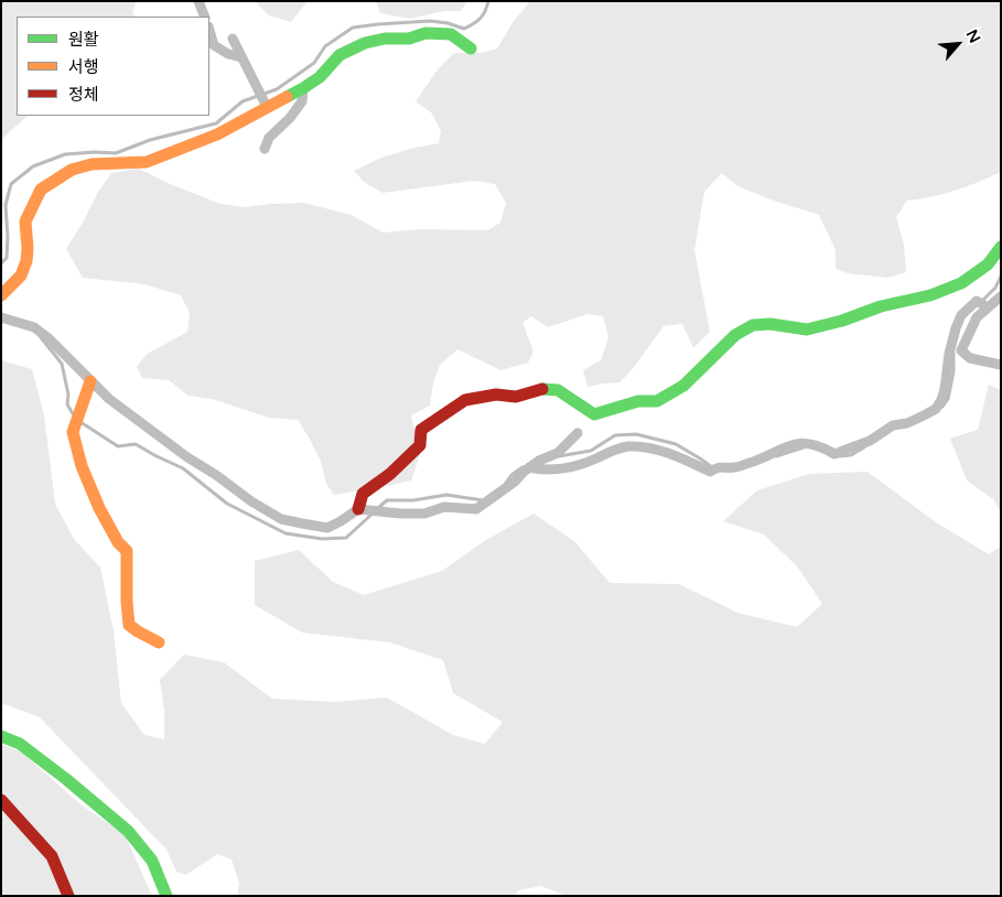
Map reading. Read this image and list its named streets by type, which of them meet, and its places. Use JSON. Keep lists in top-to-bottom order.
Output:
{
  "legend": ["원활", "서행", "정체"],
  "north": "top right"
}
